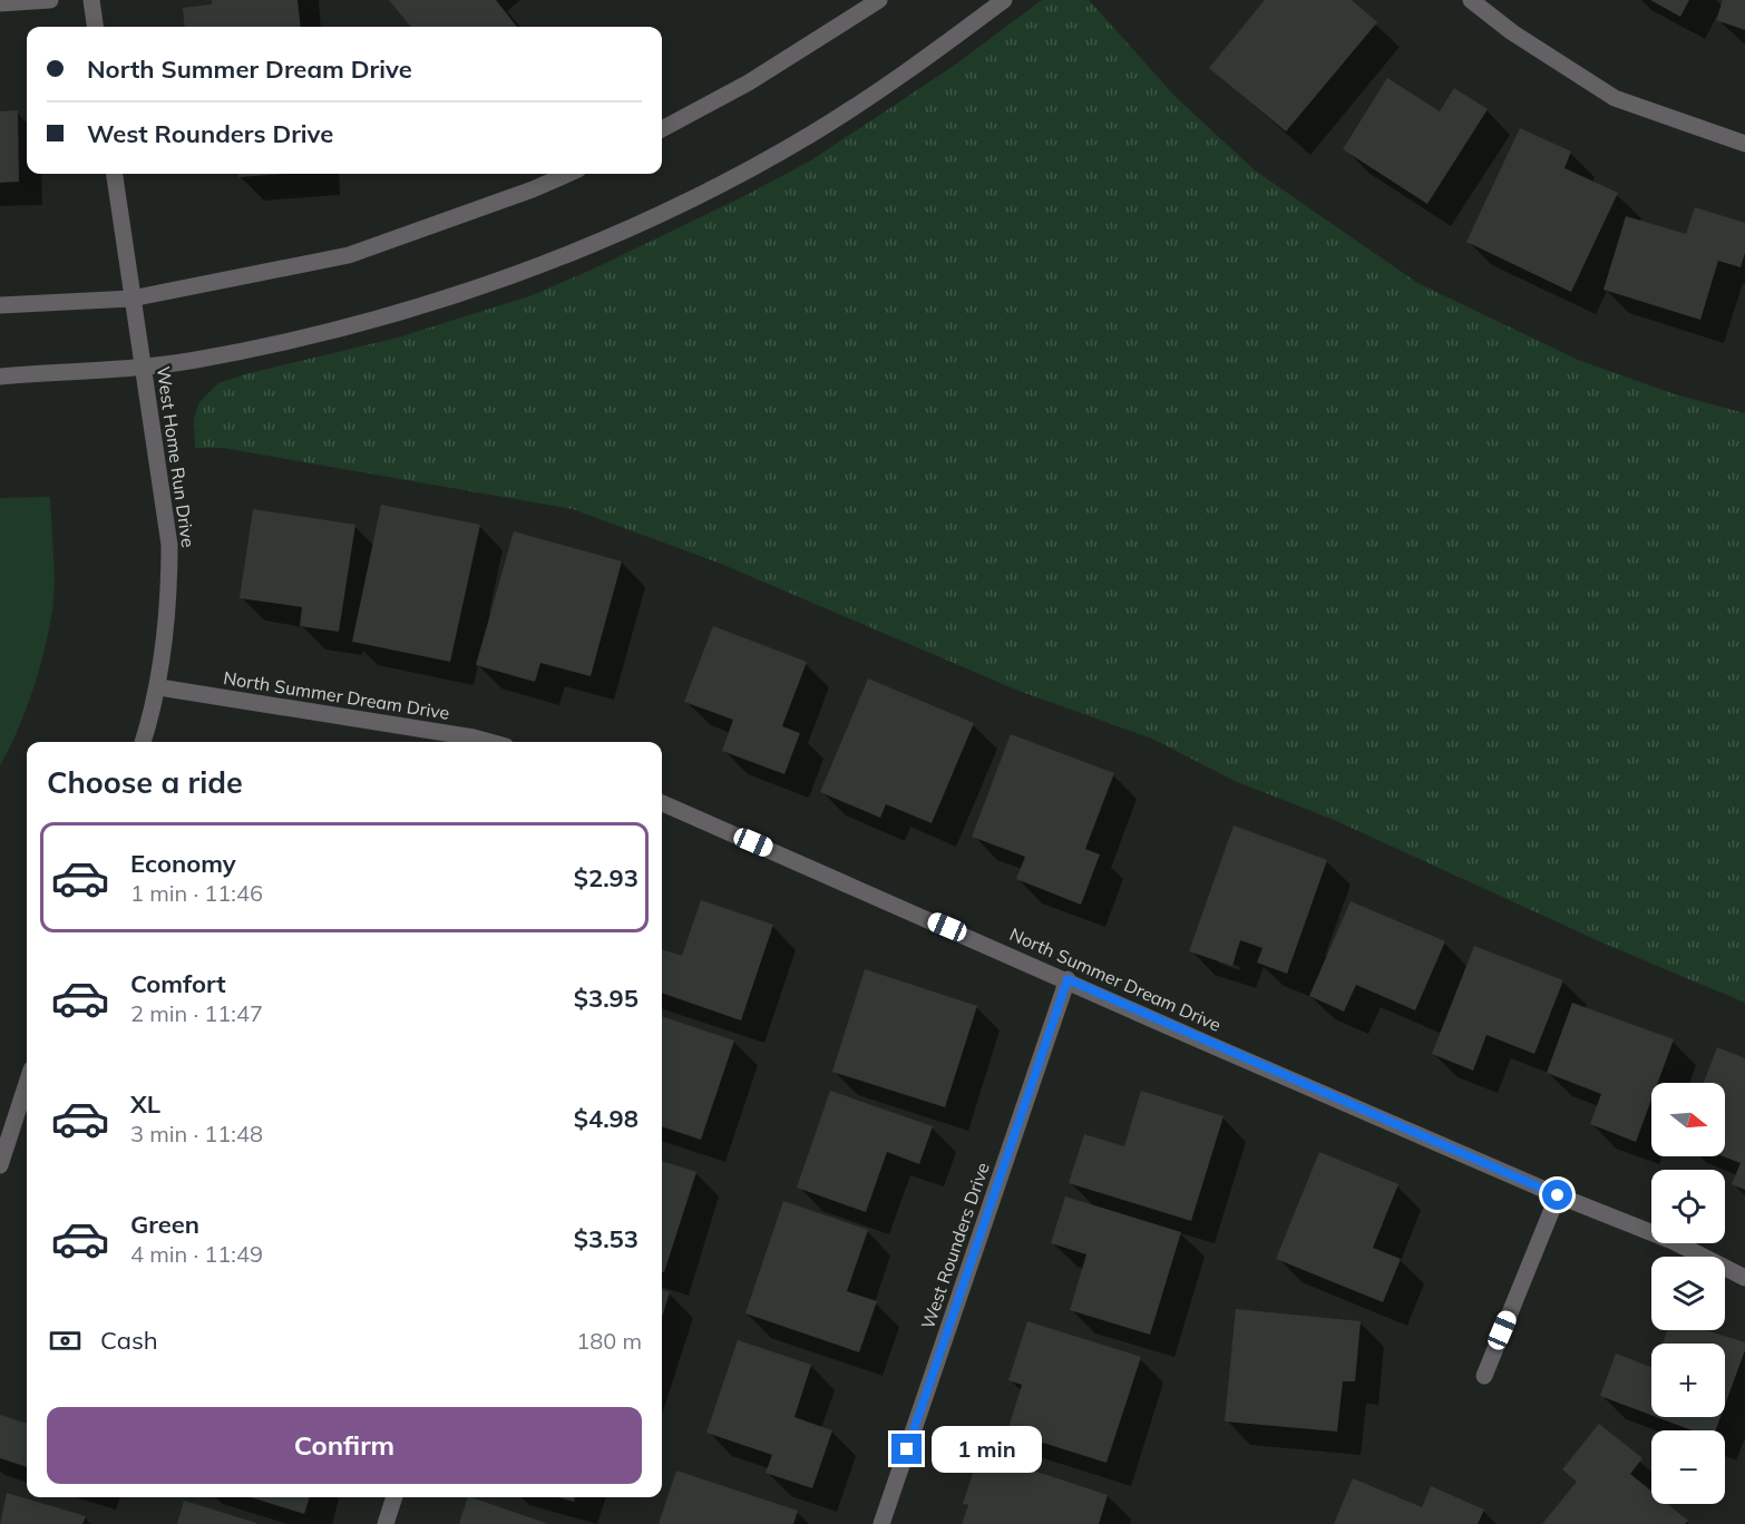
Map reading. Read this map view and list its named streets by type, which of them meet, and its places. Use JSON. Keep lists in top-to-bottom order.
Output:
{
  "streets": {
    "street": ["West Home Run Drive", "North Summer Dream Drive", "West Rounders Drive"]
  },
  "crossings": [
    ["West Home Run Drive", "North Summer Dream Drive"],
    ["North Summer Dream Drive", "West Rounders Drive"]
  ],
  "north": "right",
  "page": {
    "banner": ["North Summer Dream Drive", "West Rounders Drive"],
    "heading": "Choose a ride",
    "list": [
      {
        "name": "Economy",
        "note": "1 min · 11:46",
        "value": "$2.93"
      },
      {
        "name": "Comfort",
        "note": "2 min · 11:47",
        "value": "$3.95"
      },
      {
        "name": "XL",
        "note": "3 min · 11:48",
        "value": "$4.98"
      },
      {
        "name": "Green",
        "note": "4 min · 11:49",
        "value": "$3.53"
      }
    ],
    "map_buttons": ["+", "−"],
    "pay": ["Cash", "180 m"],
    "buttons": "Confirm",
    "bubble": "1 min"
  }
}
